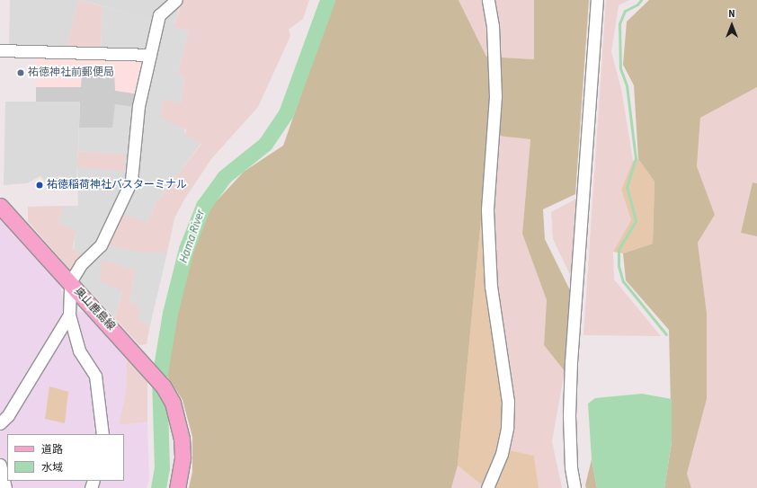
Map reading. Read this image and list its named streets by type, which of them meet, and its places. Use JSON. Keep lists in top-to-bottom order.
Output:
{
  "streets": {
    "main road": ["奥山鹿島線"]
  },
  "water": ["Hama River"],
  "places": ["祐徳神社前郵便局", "祐徳稲荷神社バスターミナル"],
  "legend": ["道路", "水域"],
  "north": "top"
}
